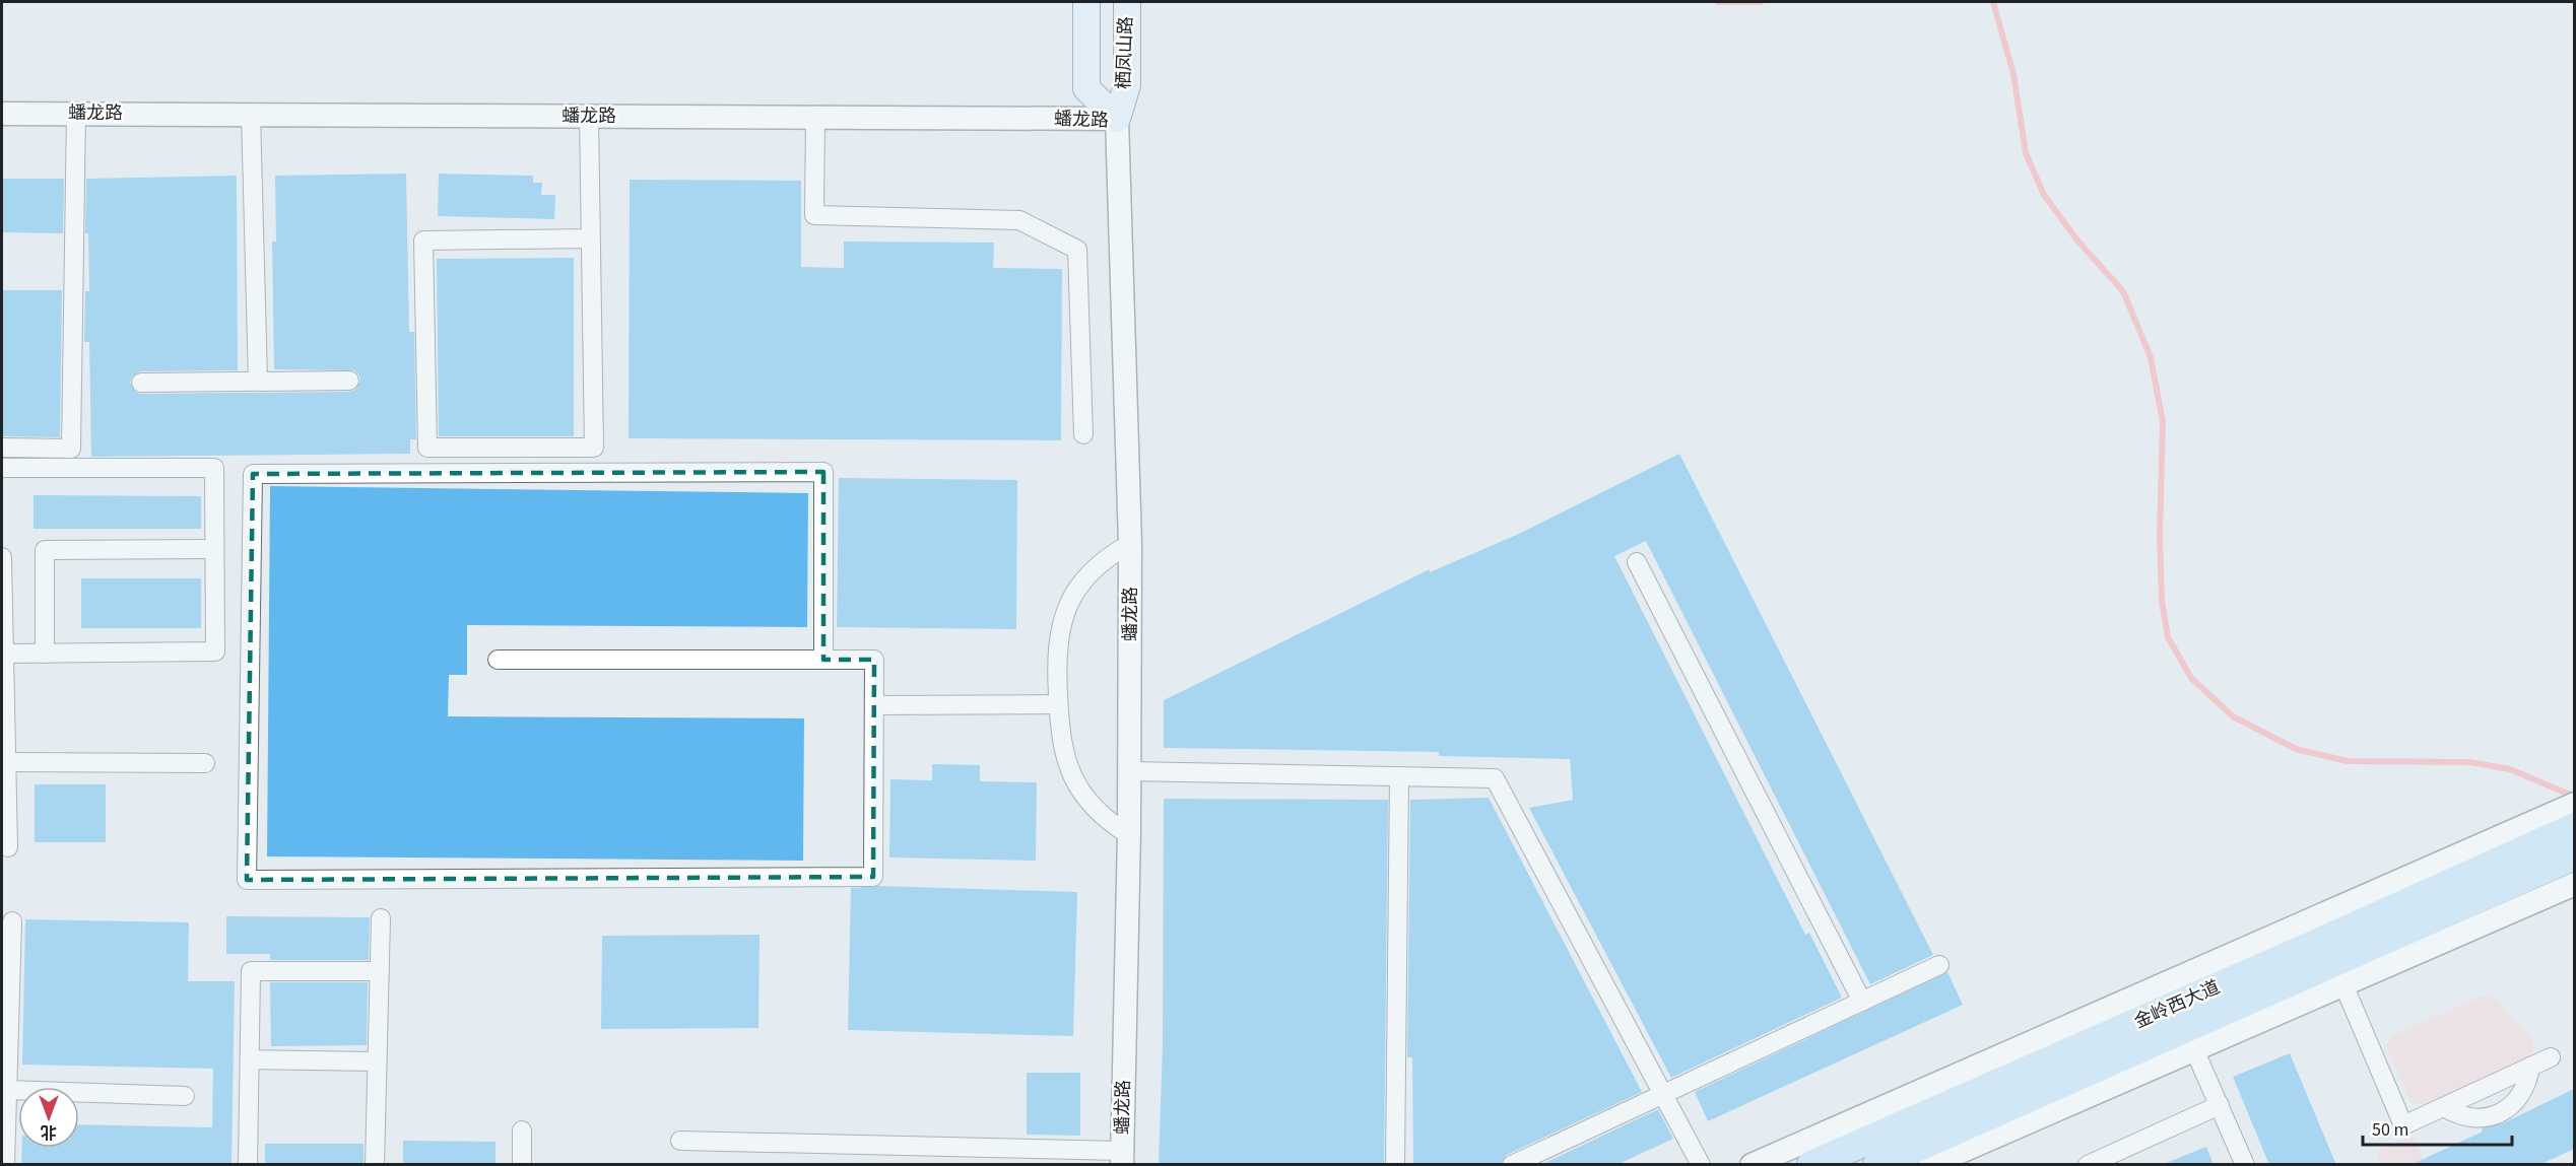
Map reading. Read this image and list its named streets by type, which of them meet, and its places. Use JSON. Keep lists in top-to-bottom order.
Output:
{
  "streets": {
    "main road": ["栖凤山路", "金岭西大道"],
    "street": ["蟠龙路"]
  },
  "crossings": [
    ["栖凤山路", "蟠龙路"]
  ],
  "scale_bar": "50 m",
  "north": "bottom"
}
